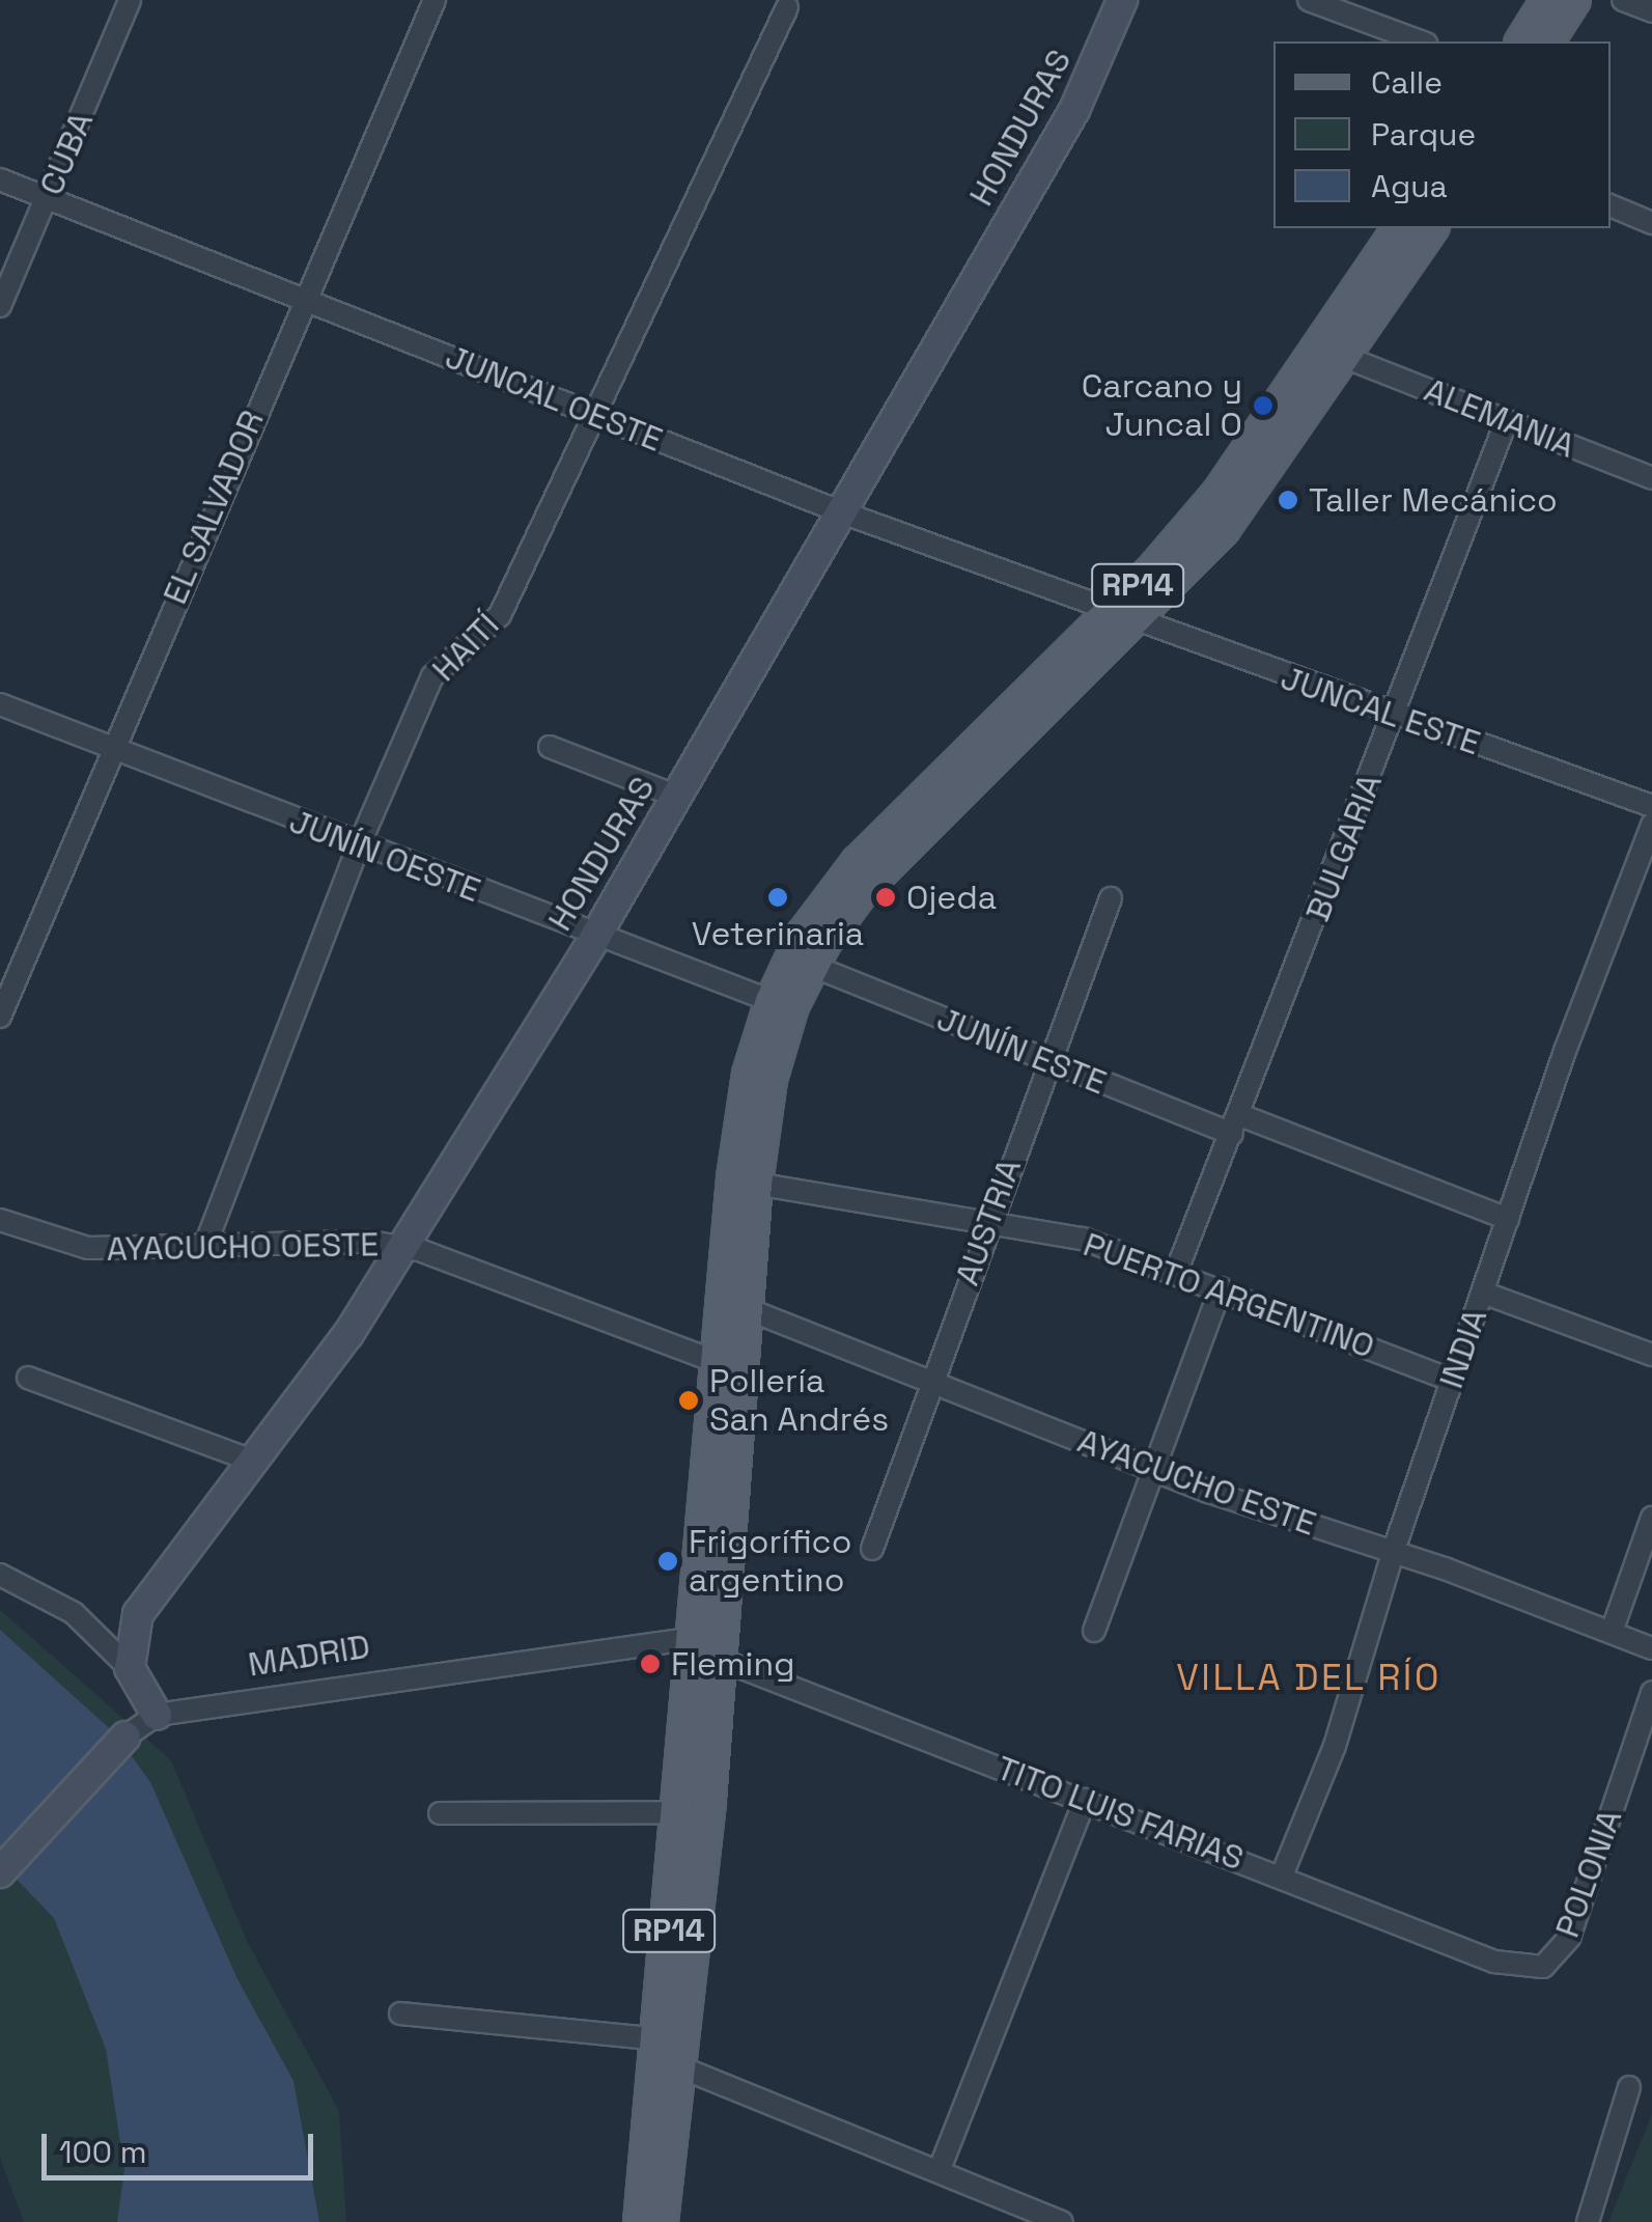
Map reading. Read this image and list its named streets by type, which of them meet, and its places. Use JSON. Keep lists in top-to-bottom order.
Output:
{
  "streets": {
    "main road": ["HONDURAS", "RP14", "MADRID"],
    "street": [
      "CUBA",
      "JUNCAL OESTE",
      "ALEMANIA",
      "EL SALVADOR",
      "HAITÍ",
      "JUNCAL ESTE",
      "BULGARIA",
      "JUNÍN OESTE",
      "JUNÍN ESTE",
      "AUSTRIA",
      "AYACUCHO OESTE",
      "PUERTO ARGENTINO",
      "INDIA",
      "AYACUCHO ESTE",
      "TITO LUIS FARIAS",
      "POLONIA"
    ]
  },
  "crossings": [
    ["HONDURAS", "JUNCAL OESTE"],
    ["HONDURAS", "JUNÍN OESTE"],
    ["HONDURAS", "AYACUCHO OESTE"],
    ["CUBA", "JUNCAL OESTE"],
    ["JUNCAL OESTE", "EL SALVADOR"],
    ["JUNCAL OESTE", "RP14"],
    ["JUNCAL OESTE", "HAITÍ"],
    ["JUNCAL OESTE", "JUNCAL ESTE"],
    ["ALEMANIA", "RP14"],
    ["ALEMANIA", "BULGARIA"],
    ["EL SALVADOR", "JUNÍN OESTE"],
    ["RP14", "JUNCAL ESTE"],
    ["RP14", "JUNÍN OESTE"],
    ["RP14", "JUNÍN ESTE"],
    ["RP14", "AYACUCHO OESTE"],
    ["RP14", "PUERTO ARGENTINO"],
    ["RP14", "AYACUCHO ESTE"],
    ["RP14", "MADRID"],
    ["RP14", "TITO LUIS FARIAS"],
    ["HAITÍ", "JUNÍN OESTE"],
    ["HAITÍ", "AYACUCHO OESTE"],
    ["JUNCAL ESTE", "BULGARIA"],
    ["BULGARIA", "JUNÍN ESTE"],
    ["BULGARIA", "PUERTO ARGENTINO"],
    ["JUNÍN ESTE", "AUSTRIA"],
    ["JUNÍN ESTE", "INDIA"],
    ["AUSTRIA", "PUERTO ARGENTINO"],
    ["AUSTRIA", "AYACUCHO ESTE"],
    ["PUERTO ARGENTINO", "INDIA"],
    ["INDIA", "AYACUCHO ESTE"],
    ["INDIA", "TITO LUIS FARIAS"],
    ["MADRID", "TITO LUIS FARIAS"],
    ["TITO LUIS FARIAS", "POLONIA"]
  ],
  "districts": ["VILLA DEL RÍO"],
  "places": [
    "Carcano y Juncal O",
    "Taller Mecánico",
    "Veterinaria",
    "Ojeda",
    "Pollería San Andrés",
    "Frigorífico argentino",
    "Fleming"
  ],
  "legend": ["Calle", "Parque", "Agua"],
  "scale_bar": "100 m"
}
